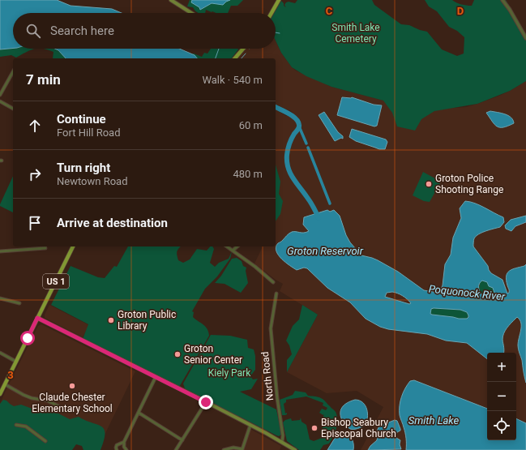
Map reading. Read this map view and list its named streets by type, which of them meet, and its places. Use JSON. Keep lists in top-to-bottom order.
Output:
{
  "streets": {
    "main road": ["US 1"],
    "street": ["North Road"]
  },
  "water": ["Groton Reservoir", "Poquonock River", "Smith Lake"],
  "parks": ["Smith Lake Cemetery", "Kiely Park"],
  "places": [
    "Groton Police Shooting Range",
    "Groton Public Library",
    "Groton Senior Center",
    "Claude Chester Elementary School",
    "Bishop Seabury Episcopal Church"
  ],
  "page": {
    "search": "Search here",
    "heading": ["7 min", "Walk · 540 m"],
    "list": [
      ["Continue", "Fort Hill Road", "60 m"],
      ["Turn right", "Newtown Road", "480 m"],
      "Arrive at destination"
    ],
    "map_buttons": ["+", "−"]
  },
  "grid": {
    "columns": ["C", "D"],
    "rows": ["3"]
  }
}
